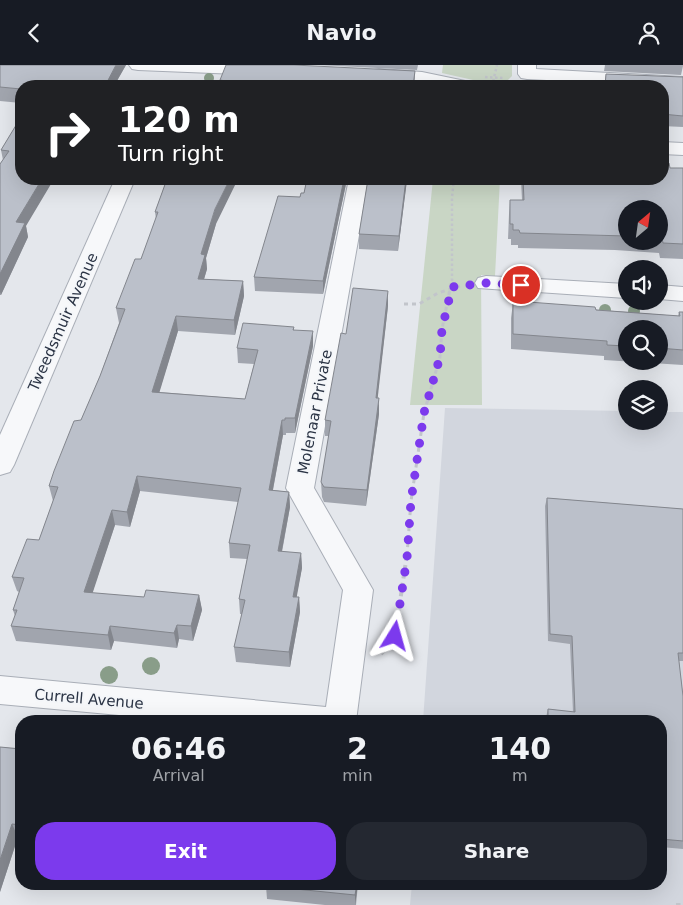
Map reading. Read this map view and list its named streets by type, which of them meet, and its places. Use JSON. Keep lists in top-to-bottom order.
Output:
{
  "streets": {
    "street": ["Tweedsmuir Avenue", "Molenaar Private", "Currell Avenue"]
  },
  "north": "top right",
  "page": {
    "header": "Navio",
    "turn": ["120 m", "Turn right"],
    "eta": [
      "06:46",
      "Arrival",
      "2",
      "min",
      "140",
      "m"
    ],
    "buttons": ["Exit", "Share"]
  }
}
